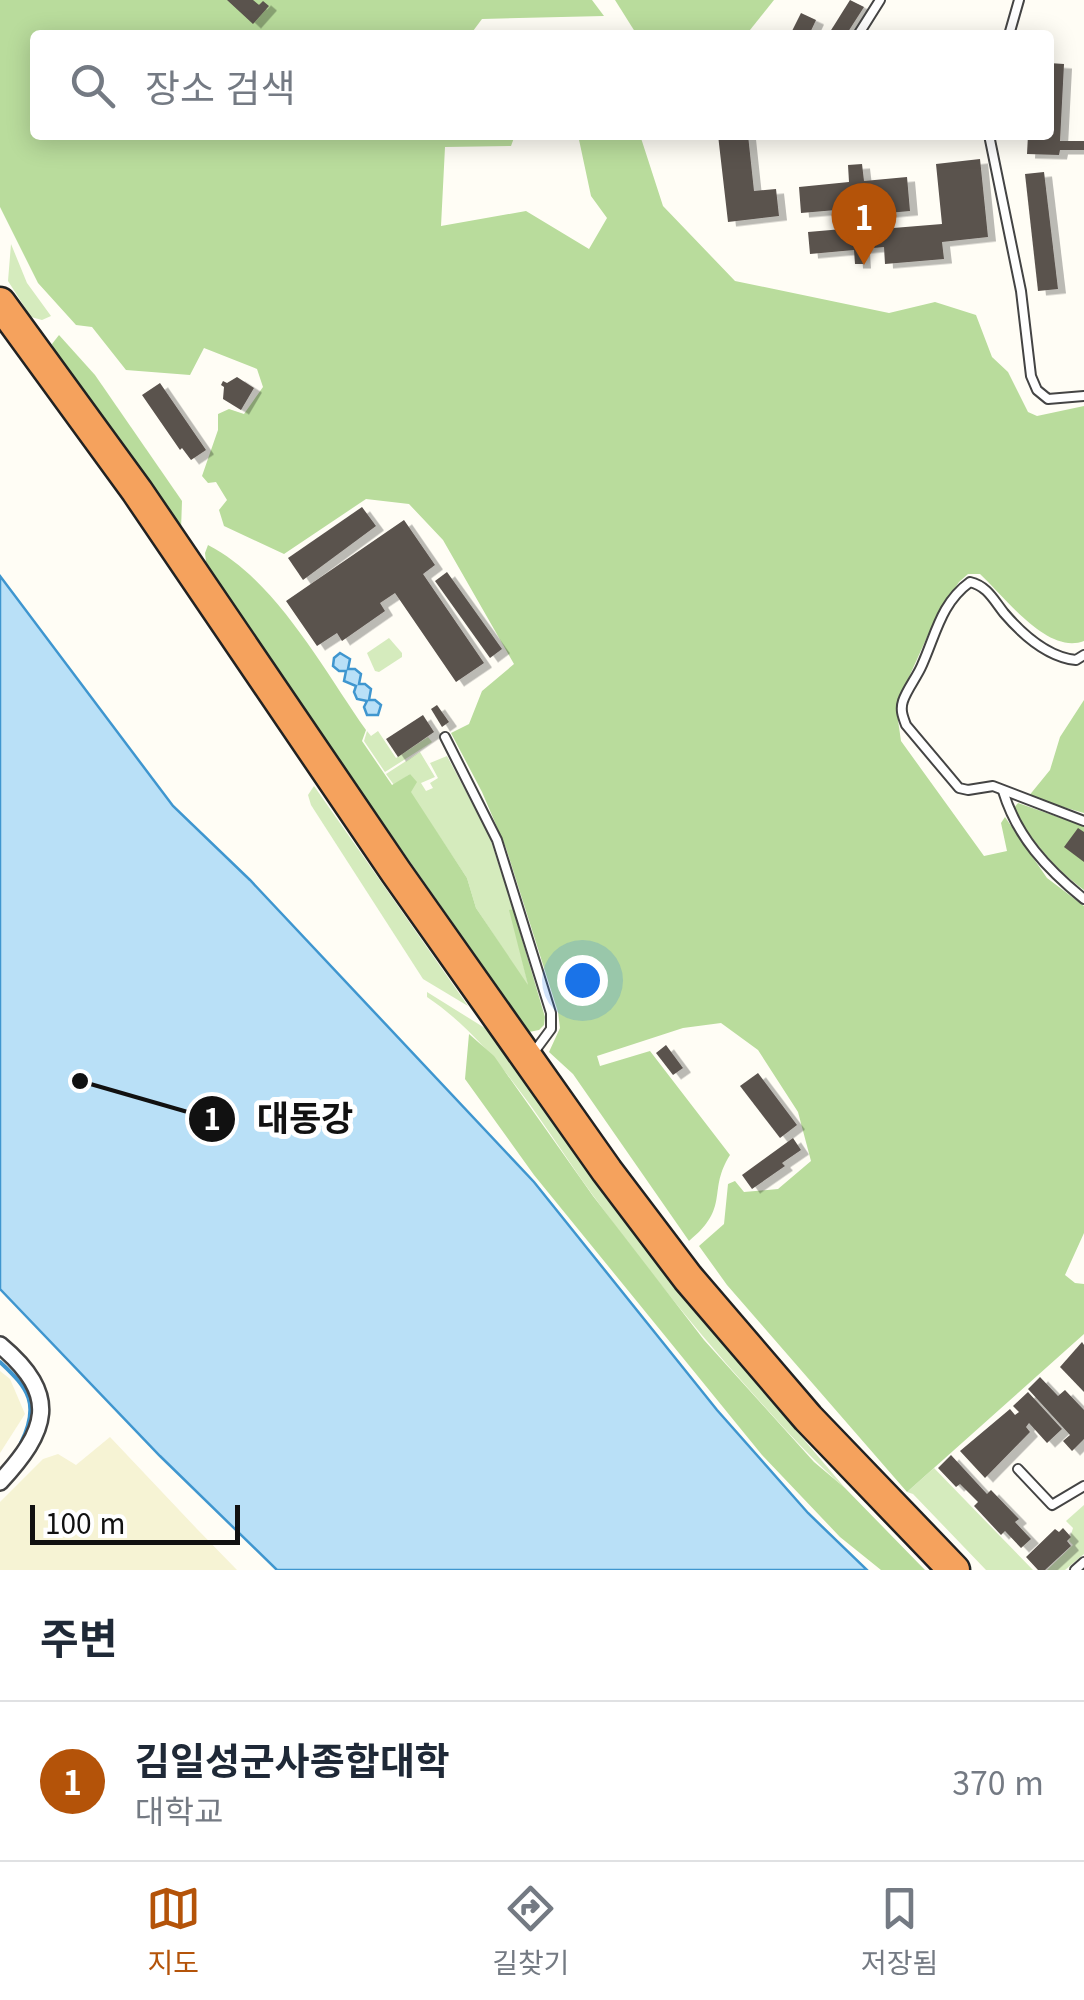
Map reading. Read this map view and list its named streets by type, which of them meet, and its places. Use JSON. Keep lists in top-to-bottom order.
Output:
{
  "places": ["대동강"],
  "scale_bar": "100 m",
  "page": {
    "search": "장소 검색",
    "pins": "1",
    "scale": "100 m",
    "heading": "주변",
    "list": [
      {
        "mark": "1",
        "name": "김일성군사종합대학",
        "note": "대학교",
        "value": "370 m"
      }
    ],
    "nav": ["지도", "길찾기", "저장됨"]
  }
}
